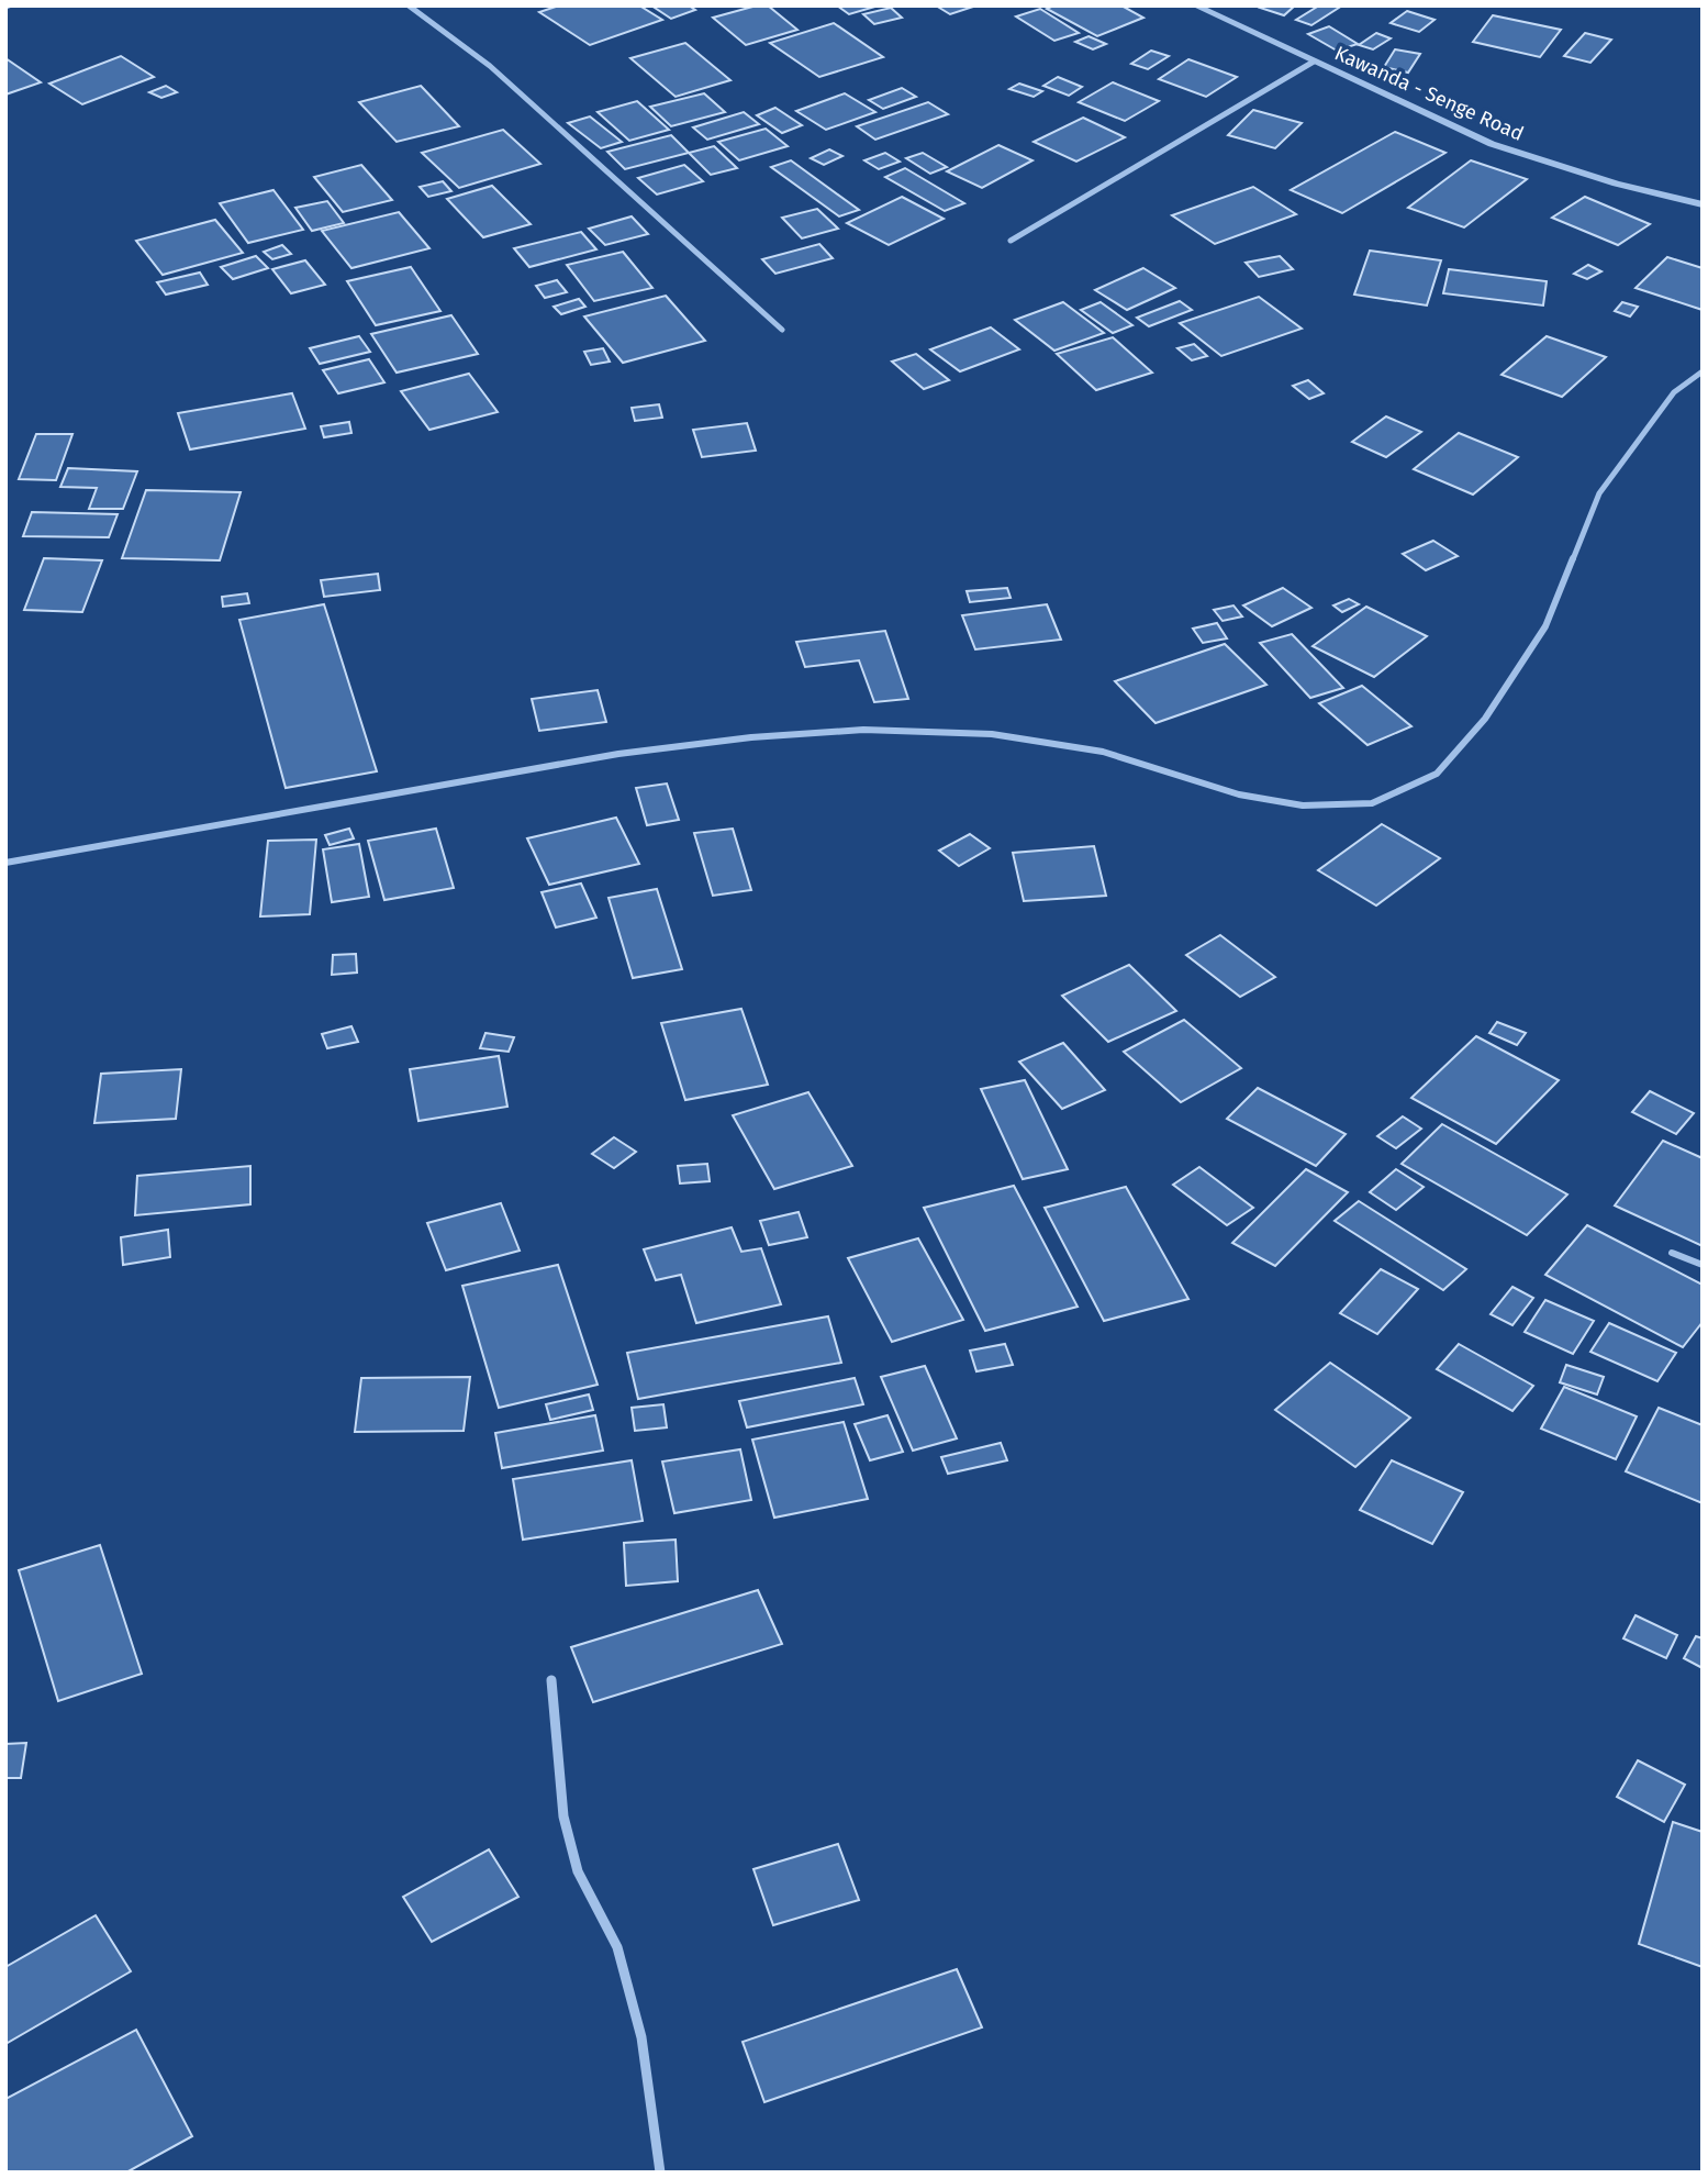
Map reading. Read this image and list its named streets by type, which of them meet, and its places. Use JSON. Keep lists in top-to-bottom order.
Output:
{
  "streets": {
    "street": ["Kawanda - Senge Road"]
  }
}
